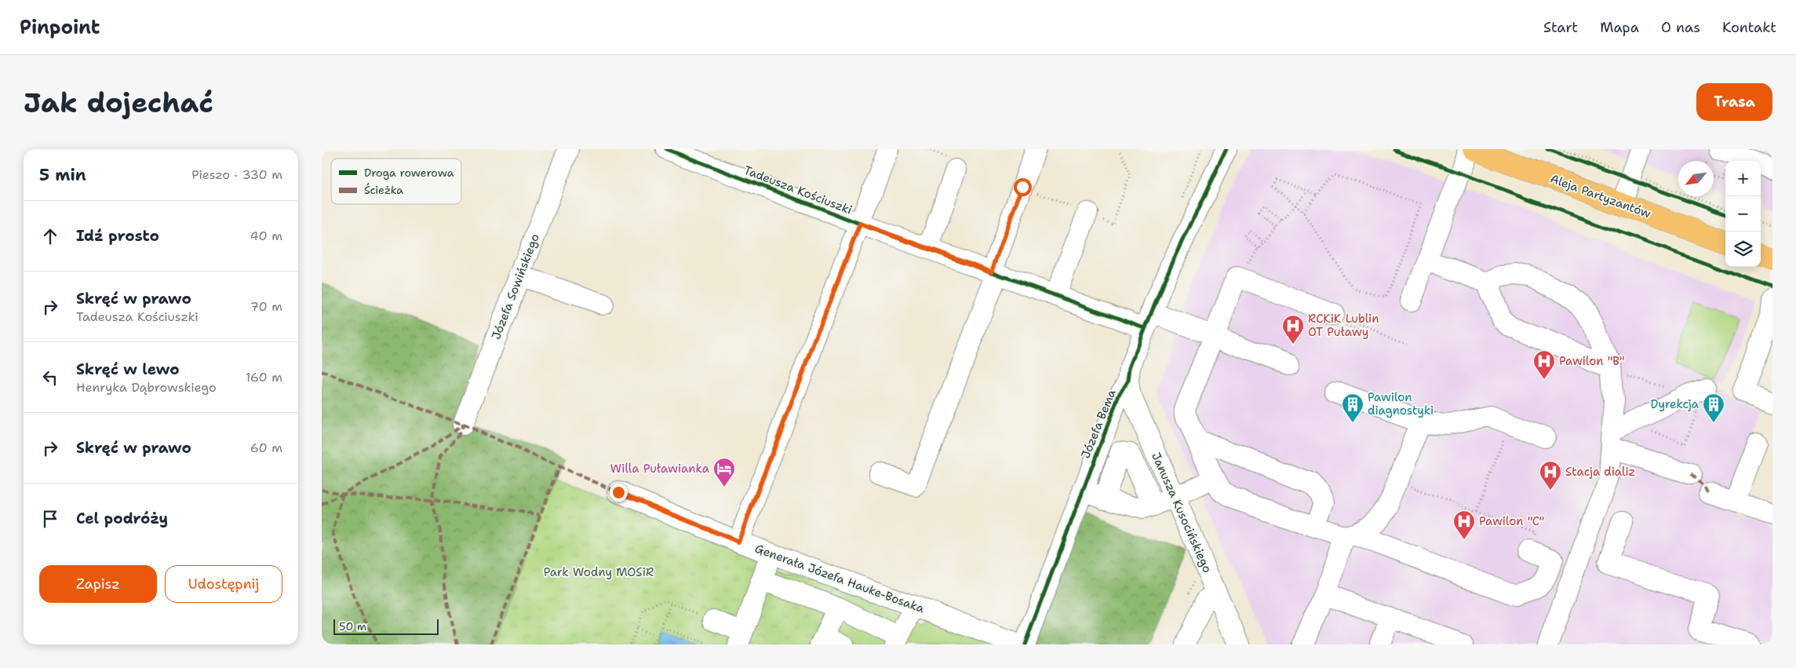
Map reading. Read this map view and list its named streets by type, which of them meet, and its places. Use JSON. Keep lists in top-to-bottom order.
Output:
{
  "streets": {
    "main road": ["Aleja Partyzantów"],
    "street": [
      "Tadeusza Kościuszki",
      "Józefa Sowińskiego",
      "Józefa Bema",
      "Janusza Kusocińskiego",
      "Generała Józefa Hauke-Bosaka"
    ]
  },
  "crossings": [
    ["Tadeusza Kościuszki", "Józefa Bema"],
    ["Józefa Bema", "Janusza Kusocińskiego"]
  ],
  "parks": ["Park Wodny MOSiR"],
  "places": {
    "hospital": [
      "RCKiK Lublin OT Puławy",
      "Pawilon \"B\"",
      "Stacja dializ",
      "Pawilon \"C\""
    ],
    "building": ["Pawilon diagnostyki", "Dyrekcja"],
    "hotel": ["Willa Puławianka"]
  },
  "legend": ["Droga rowerowa", "Ścieżka"],
  "scale_bar": "50 m",
  "north": "bottom left",
  "page": {
    "header": "Pinpoint",
    "nav": [
      "Start",
      "Mapa",
      "O nas",
      "Kontakt"
    ],
    "buttons": [
      "Trasa",
      ["Zapisz", "Udostępnij"]
    ],
    "title": "Jak dojechać",
    "heading": ["5 min", "Pieszo · 330 m"],
    "map_buttons": ["+", "−"],
    "list": [
      ["Idź prosto", "40 m"],
      ["Skręć w prawo", "Tadeusza Kościuszki", "70 m"],
      ["Skręć w lewo", "Henryka Dąbrowskiego", "160 m"],
      ["Skręć w prawo", "60 m"],
      "Cel podróży"
    ],
    "scale": "50 m"
  }
}
